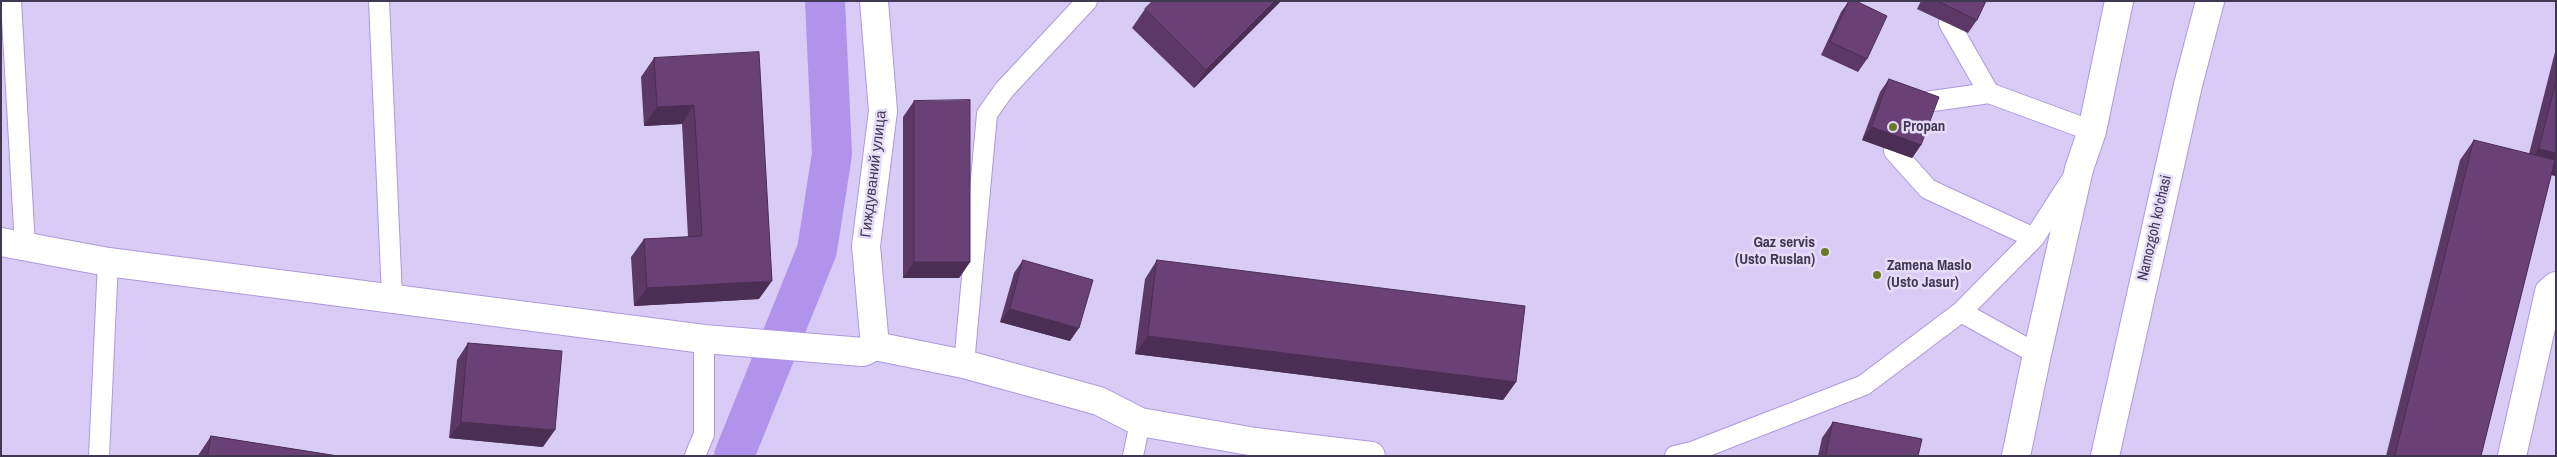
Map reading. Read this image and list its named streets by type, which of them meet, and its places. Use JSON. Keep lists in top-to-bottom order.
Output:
{
  "streets": {
    "street": ["Гиждуваний улица", "Namozgoh ko'chasi"]
  },
  "places": ["Propan", "Gaz servis (Usto Ruslan)", "Zamena Maslo (Usto Jasur)"]
}
